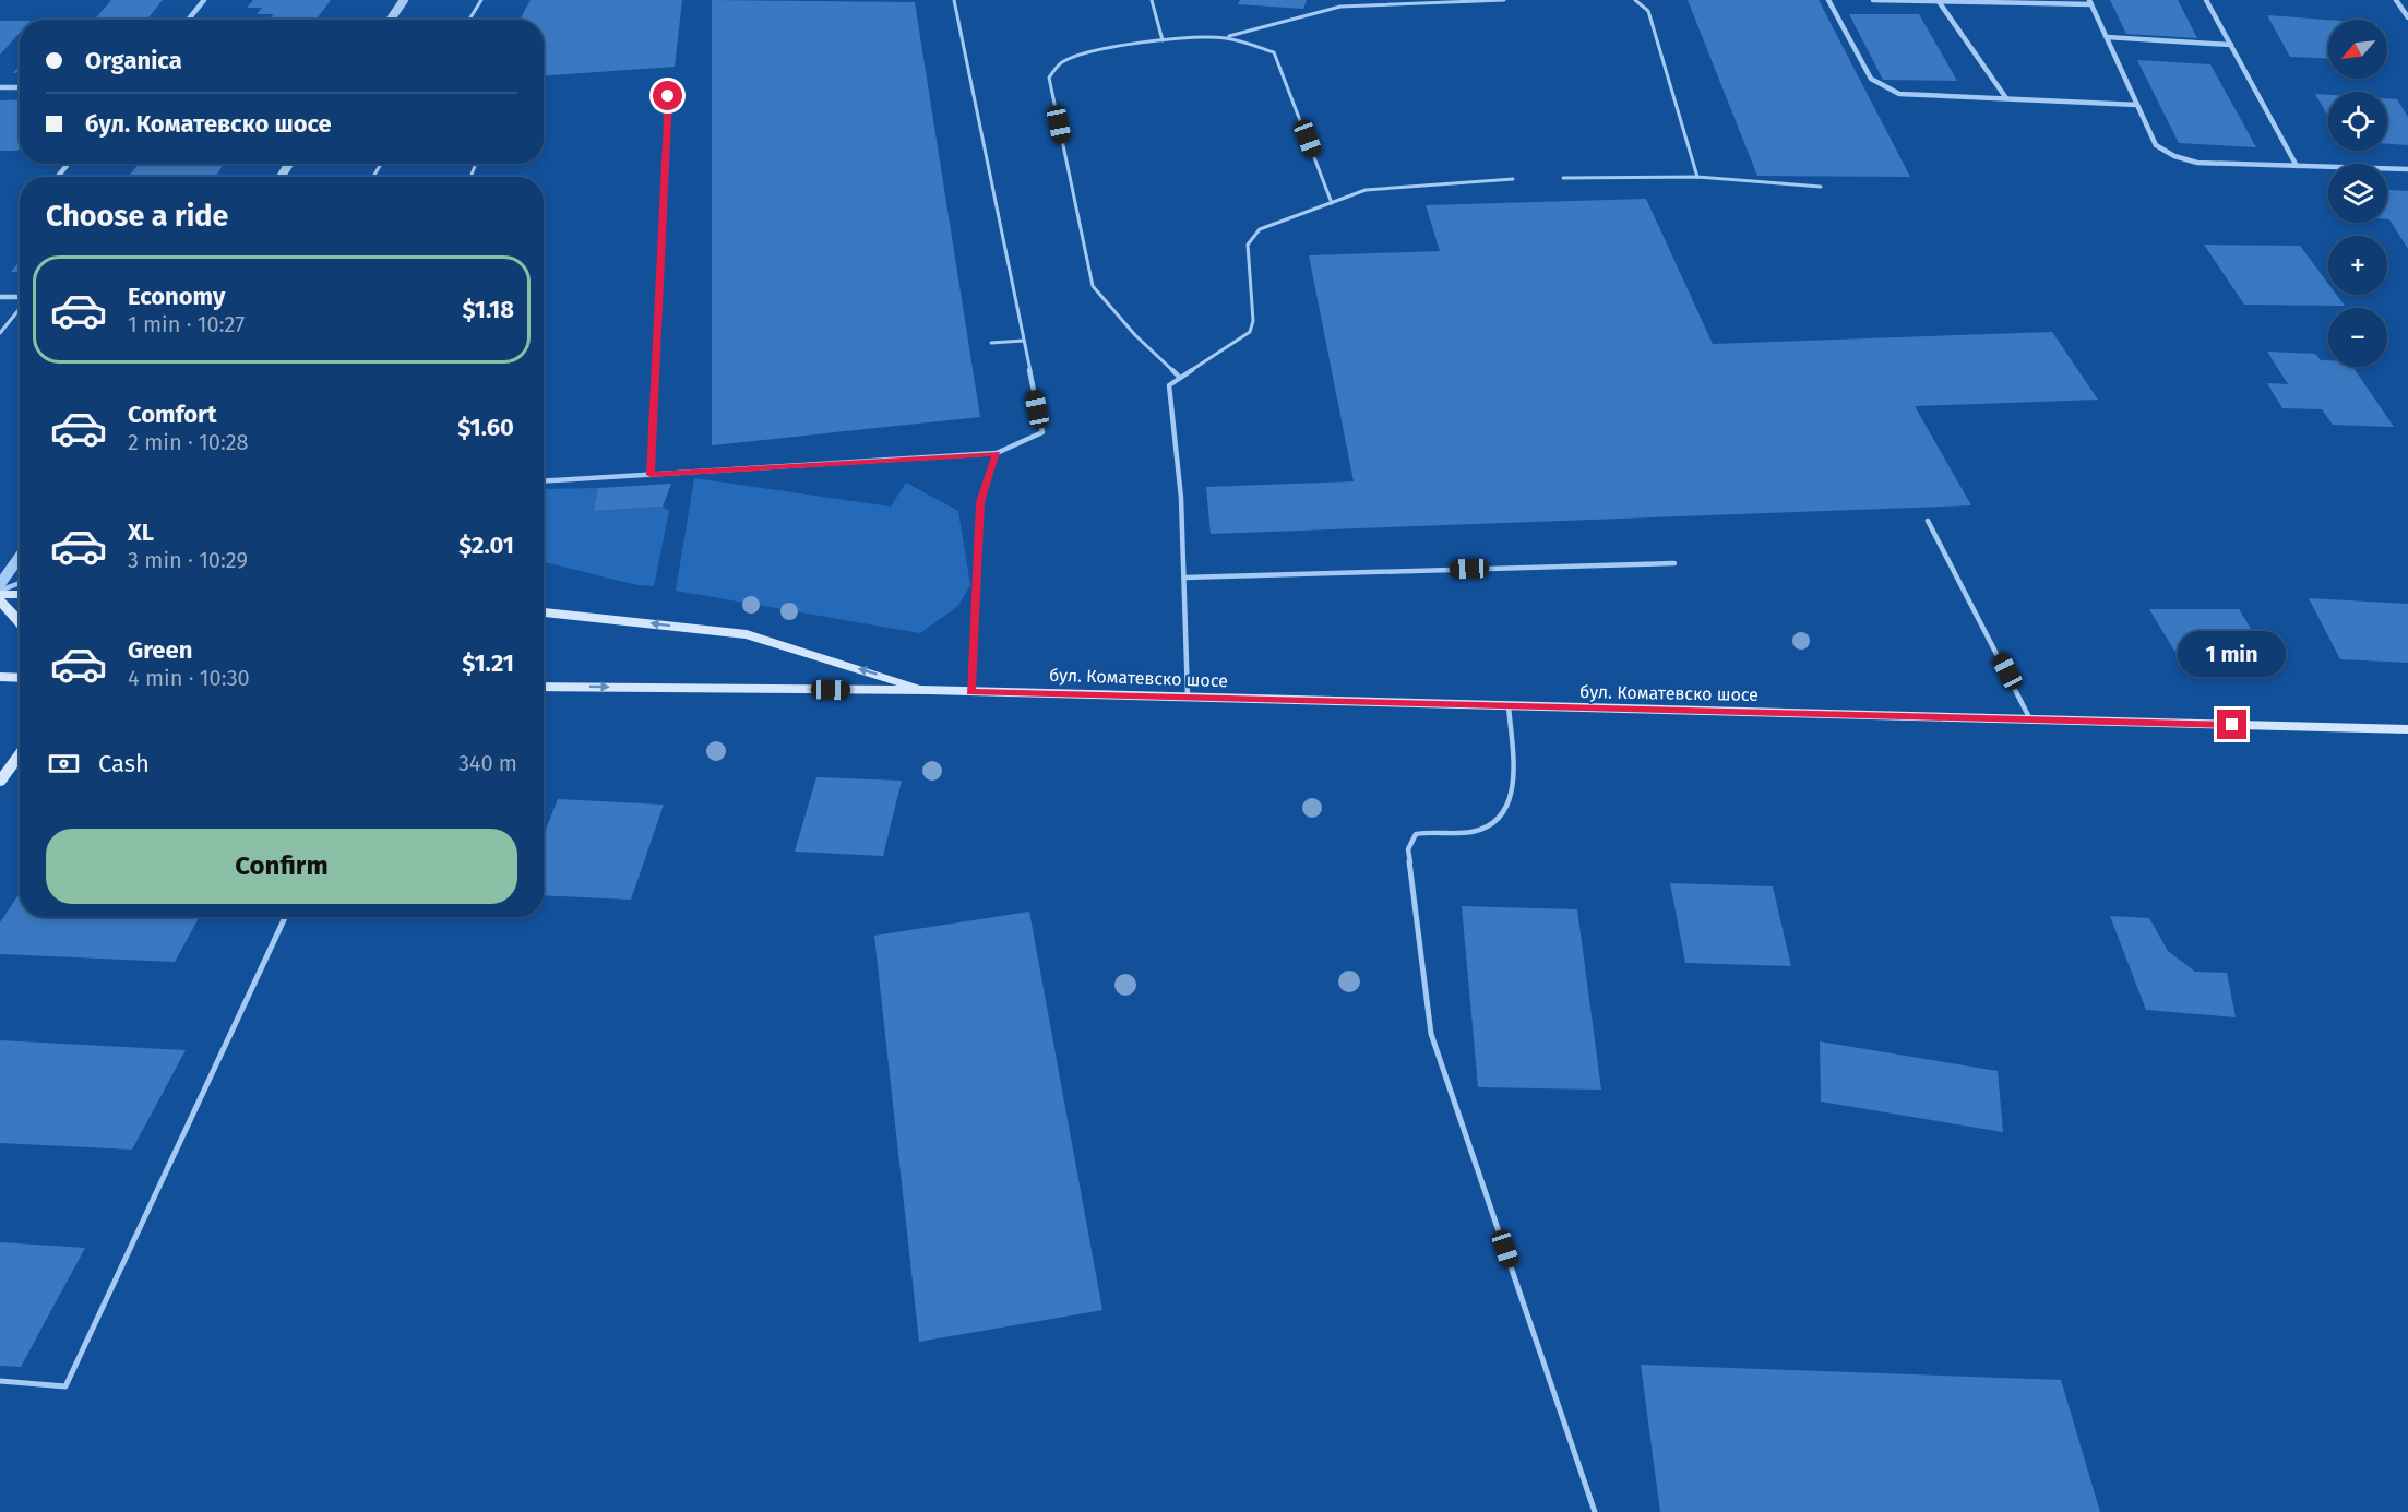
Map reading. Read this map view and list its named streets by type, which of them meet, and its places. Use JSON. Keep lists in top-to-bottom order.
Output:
{
  "streets": {
    "main road": ["бул. Коматевско шосе"]
  },
  "north": "bottom left",
  "page": {
    "map_buttons": ["+", "−"],
    "banner": ["Organica", "бул. Коматевско шосе"],
    "heading": "Choose a ride",
    "list": [
      {
        "name": "Economy",
        "note": "1 min · 10:27",
        "value": "$1.18"
      },
      {
        "name": "Comfort",
        "note": "2 min · 10:28",
        "value": "$1.60"
      },
      {
        "name": "XL",
        "note": "3 min · 10:29",
        "value": "$2.01"
      },
      {
        "name": "Green",
        "note": "4 min · 10:30",
        "value": "$1.21"
      }
    ],
    "bubble": "1 min",
    "pay": ["Cash", "340 m"],
    "buttons": "Confirm"
  }
}
